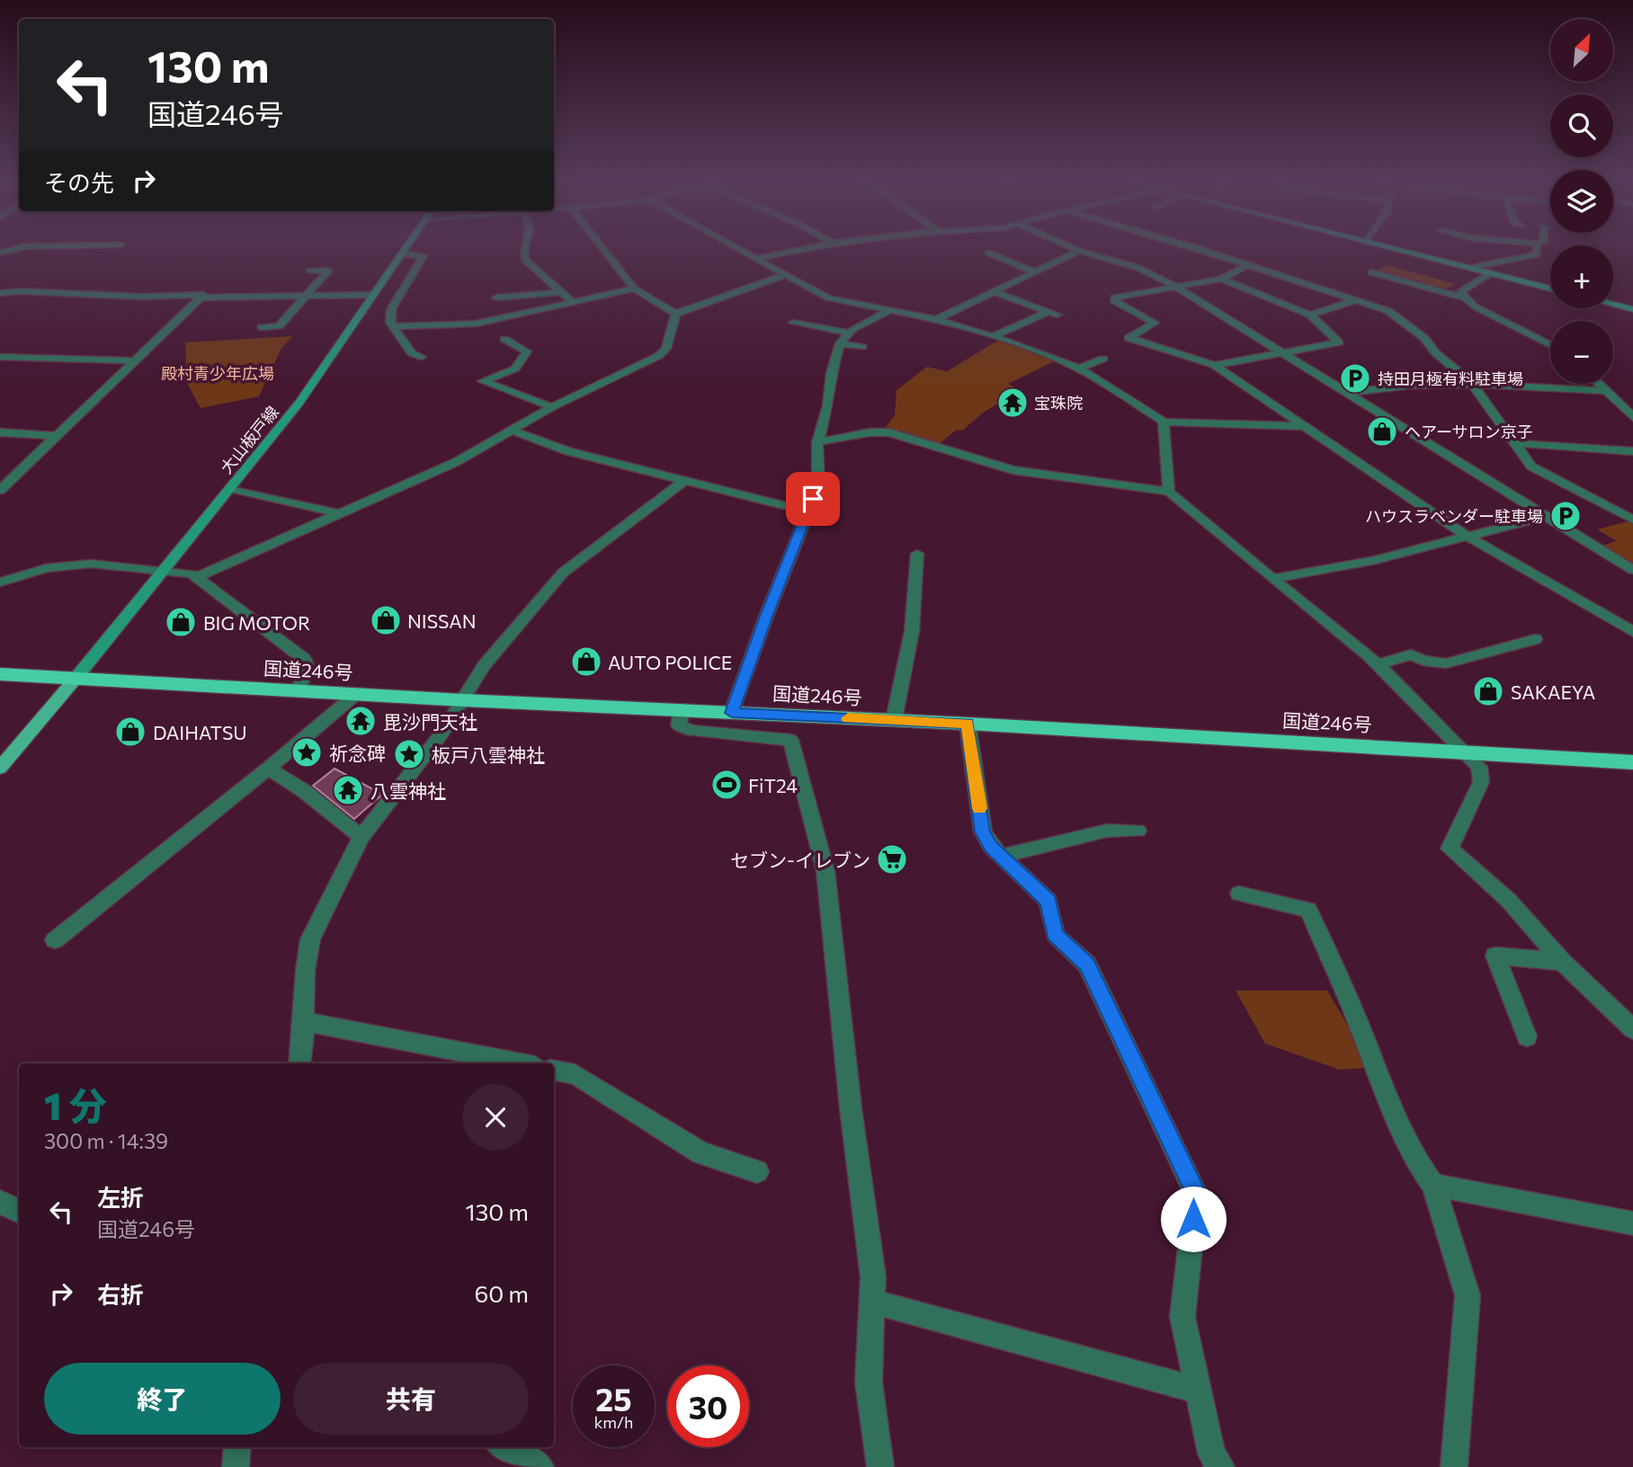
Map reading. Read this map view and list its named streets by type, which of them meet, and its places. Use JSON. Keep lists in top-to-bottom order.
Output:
{
  "streets": {
    "highway": ["国道246号"],
    "main road": ["大山板戸線"]
  },
  "crossings": [
    ["大山板戸線", "国道246号"]
  ],
  "parks": ["殿村青少年広場"],
  "places": {
    "parking": ["持田月極有料駐車場", "ハウスラベンダー駐車場"],
    "temple": ["宝珠院", "毘沙門天社", "八雲神社"],
    "shop": [
      "ヘアーサロン京子",
      "NISSAN",
      "BIG MOTOR",
      "AUTO POLICE",
      "SAKAEYA",
      "DAIHATSU"
    ],
    "place": ["祈念碑", "板戸八雲神社"],
    "sports": ["FiT24"],
    "supermarket": ["セブン-イレブン"]
  },
  "north": "top right",
  "page": {
    "map_buttons": ["+", "−"],
    "turn": ["130 m", "国道246号"],
    "then": "その先",
    "heading": ["1 分", "300 m · 14:39"],
    "list": [
      {
        "name": "左折",
        "note": "国道246号",
        "value": "130 m"
      },
      {
        "name": "右折",
        "value": "60 m"
      }
    ],
    "buttons": ["終了", "共有"],
    "speed": "25 km/h",
    "limit": "30"
  }
}
